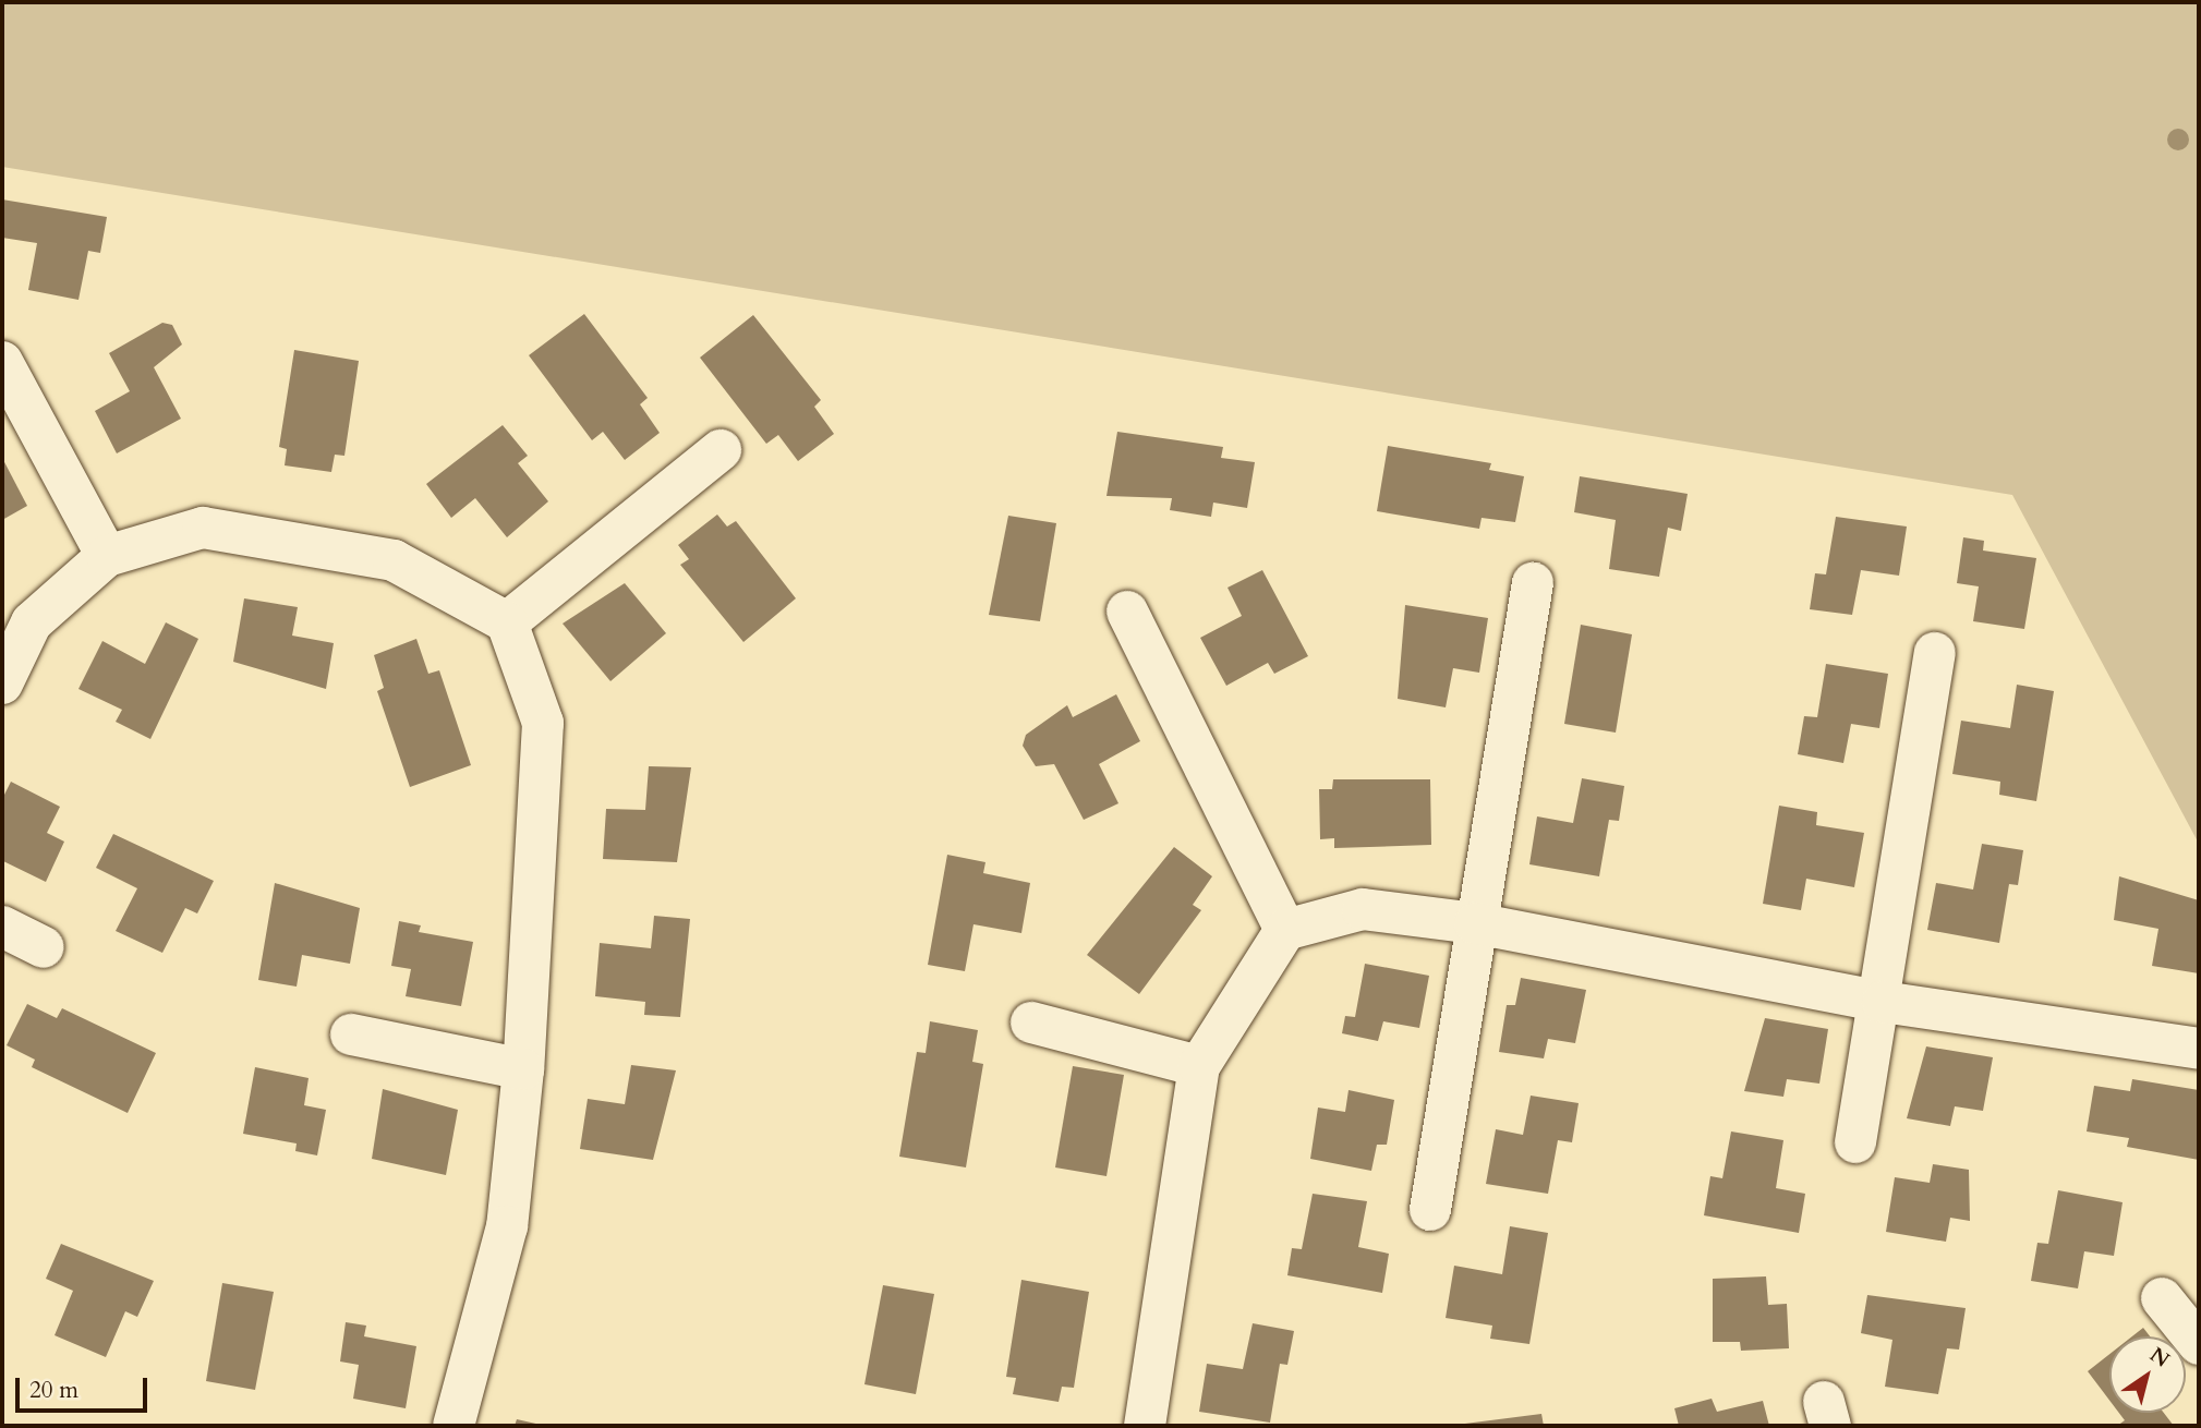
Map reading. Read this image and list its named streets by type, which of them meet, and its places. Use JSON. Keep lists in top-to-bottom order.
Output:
{
  "scale_bar": "20 m",
  "north": "top right"
}
